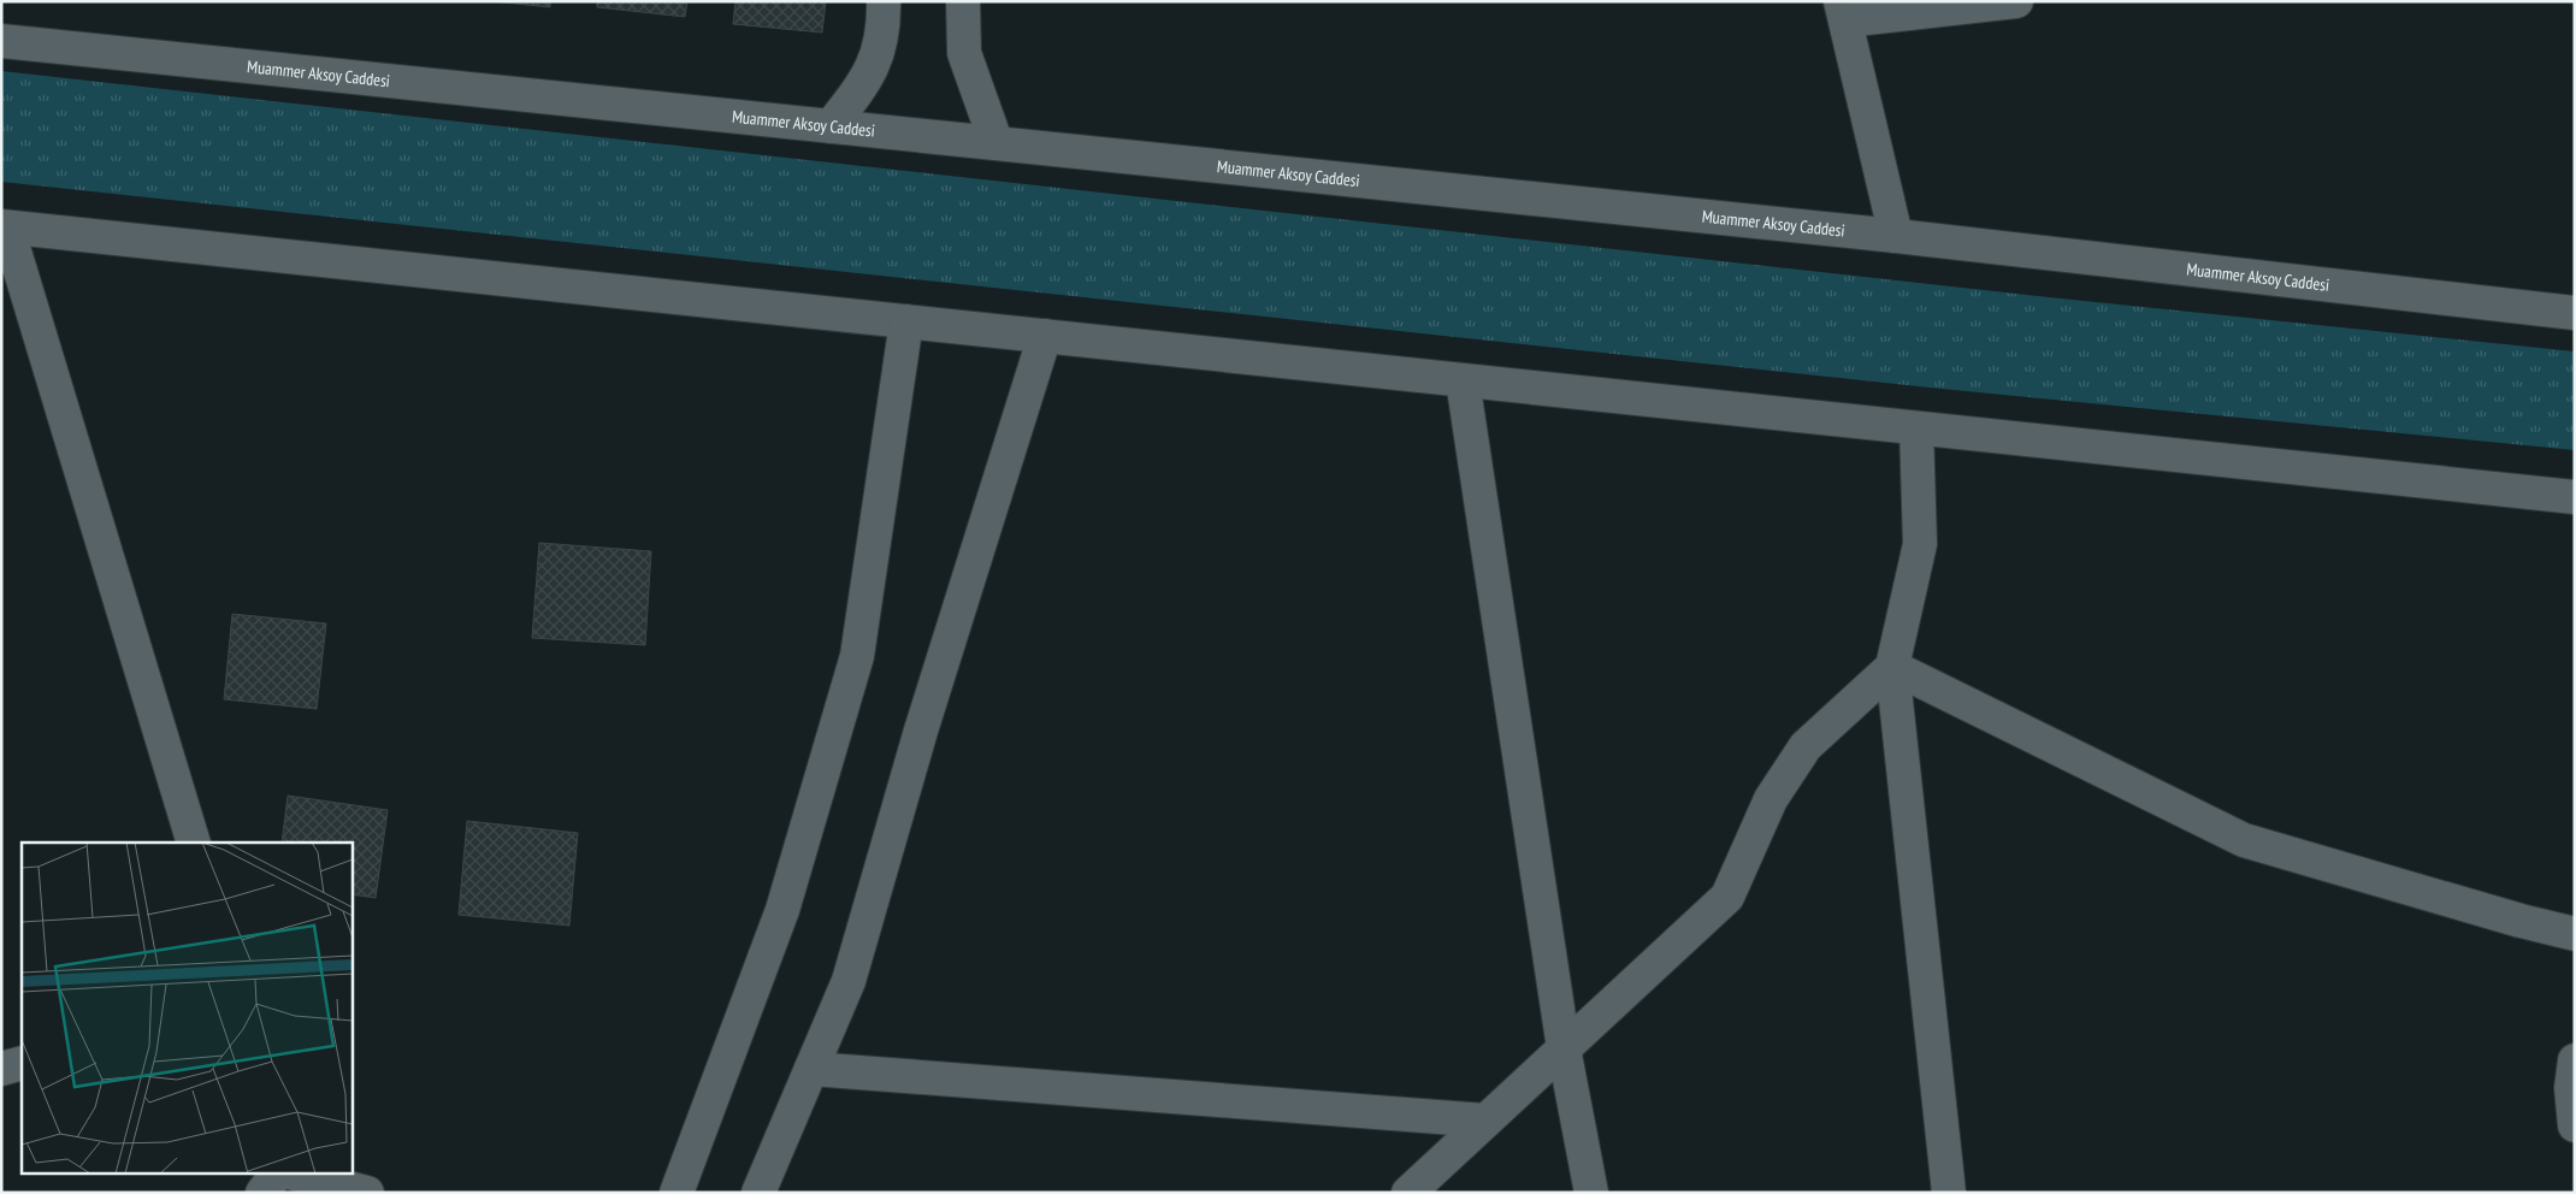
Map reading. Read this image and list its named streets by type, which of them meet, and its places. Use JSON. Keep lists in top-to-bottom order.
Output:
{
  "streets": {
    "street": ["Muammer Aksoy Caddesi"]
  }
}
